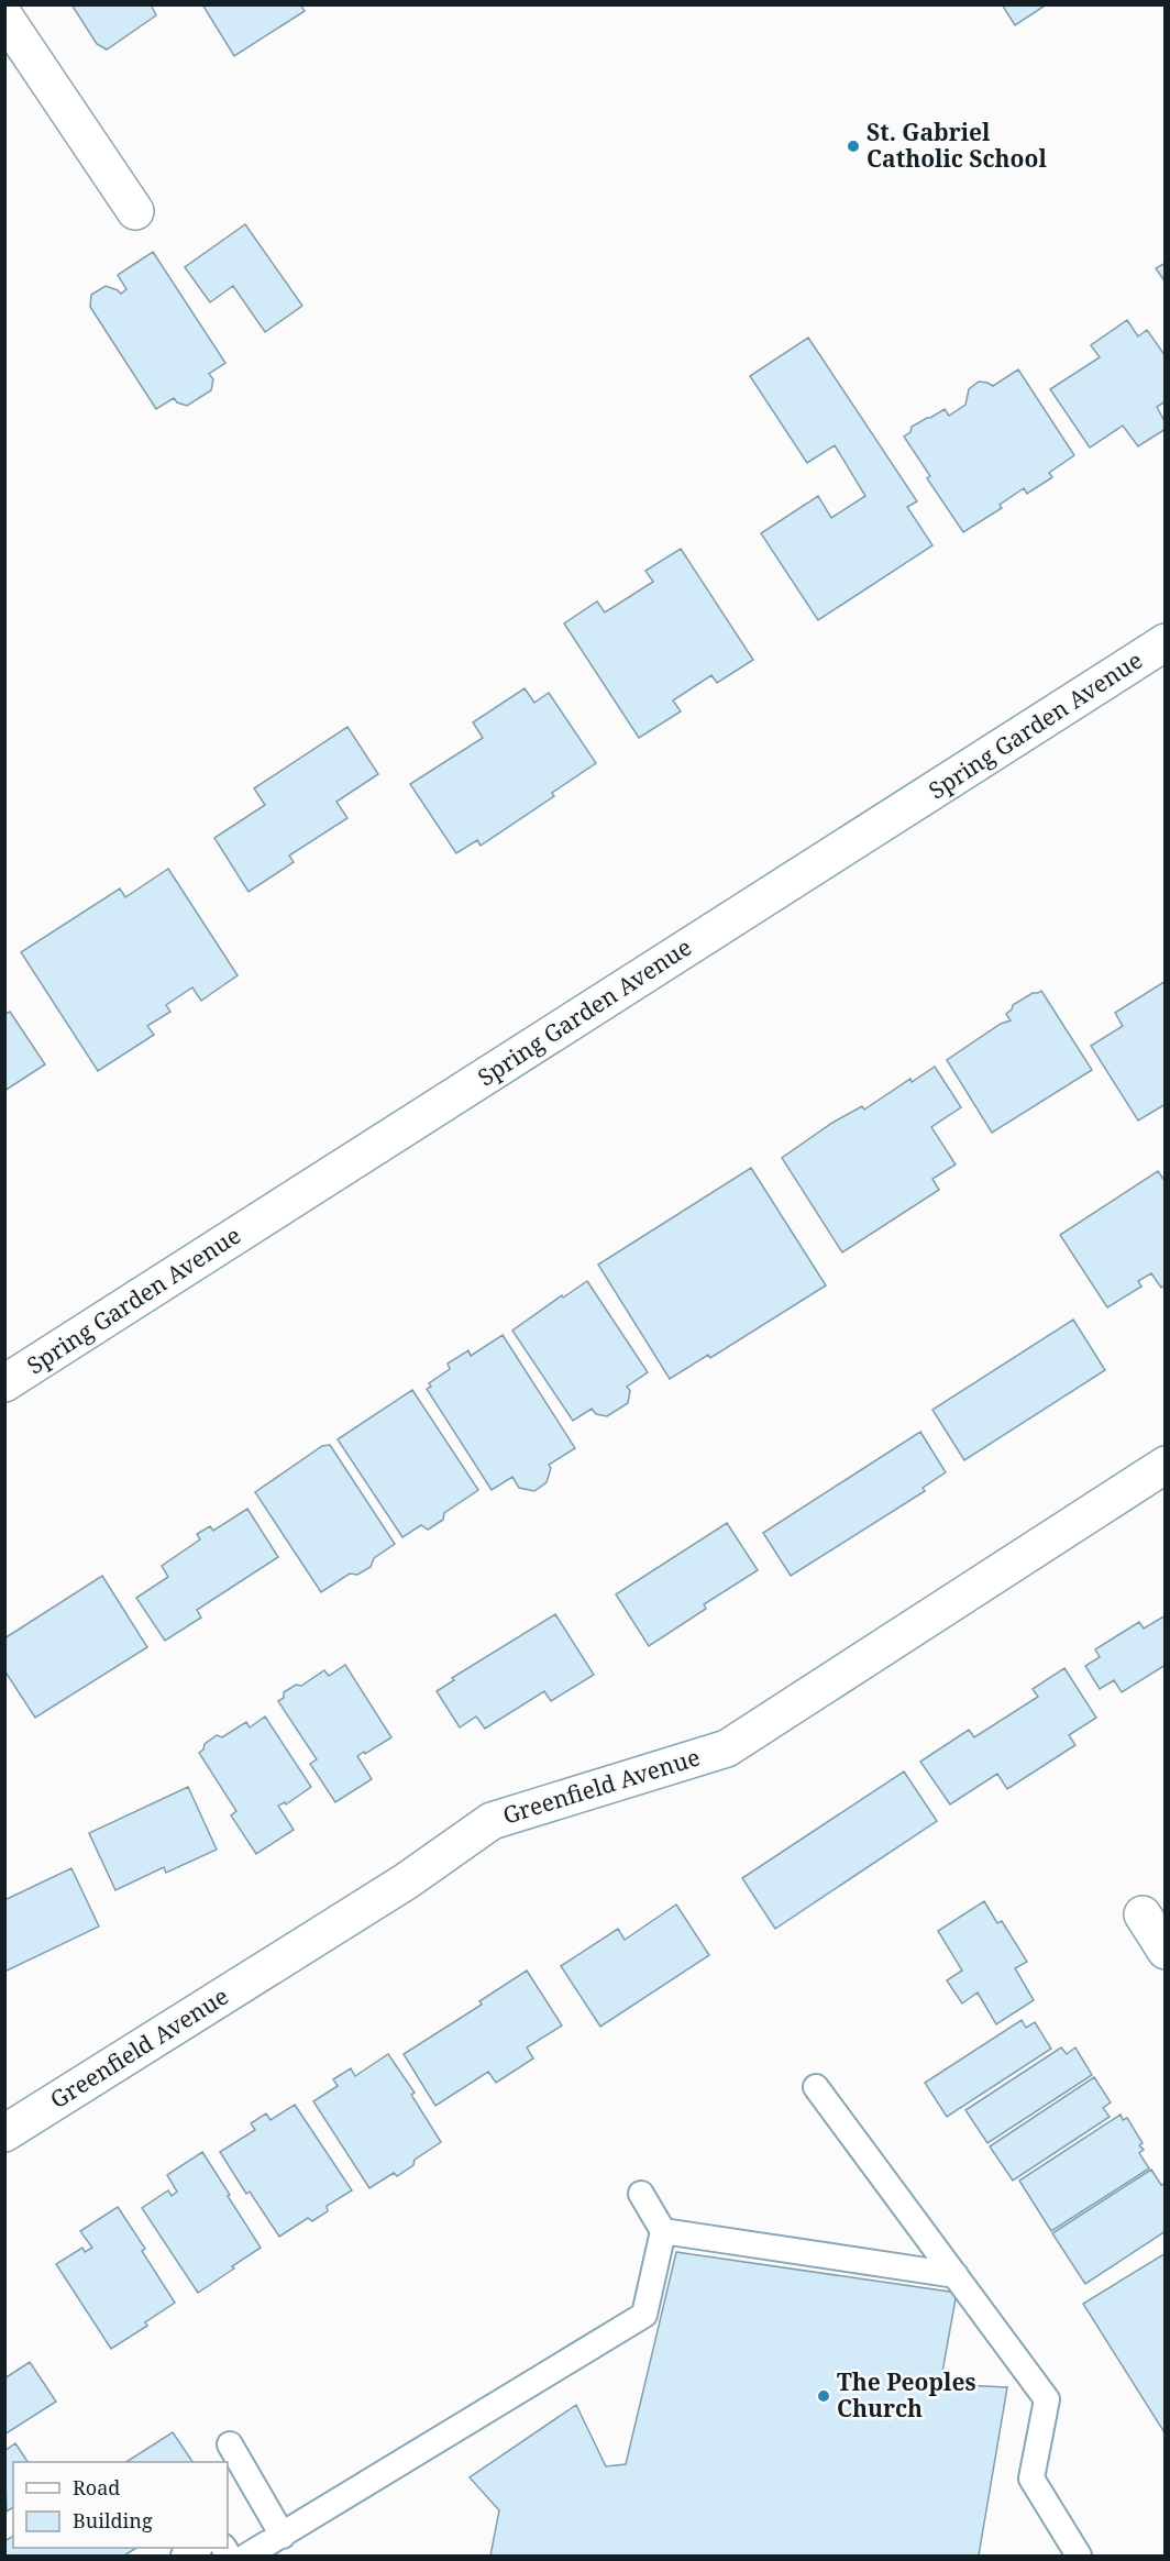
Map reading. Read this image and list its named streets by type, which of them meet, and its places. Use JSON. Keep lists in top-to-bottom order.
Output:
{
  "streets": {
    "street": ["Spring Garden Avenue", "Greenfield Avenue"]
  },
  "places": ["St. Gabriel Catholic School", "The Peoples Church"],
  "legend": ["Road", "Building"]
}
